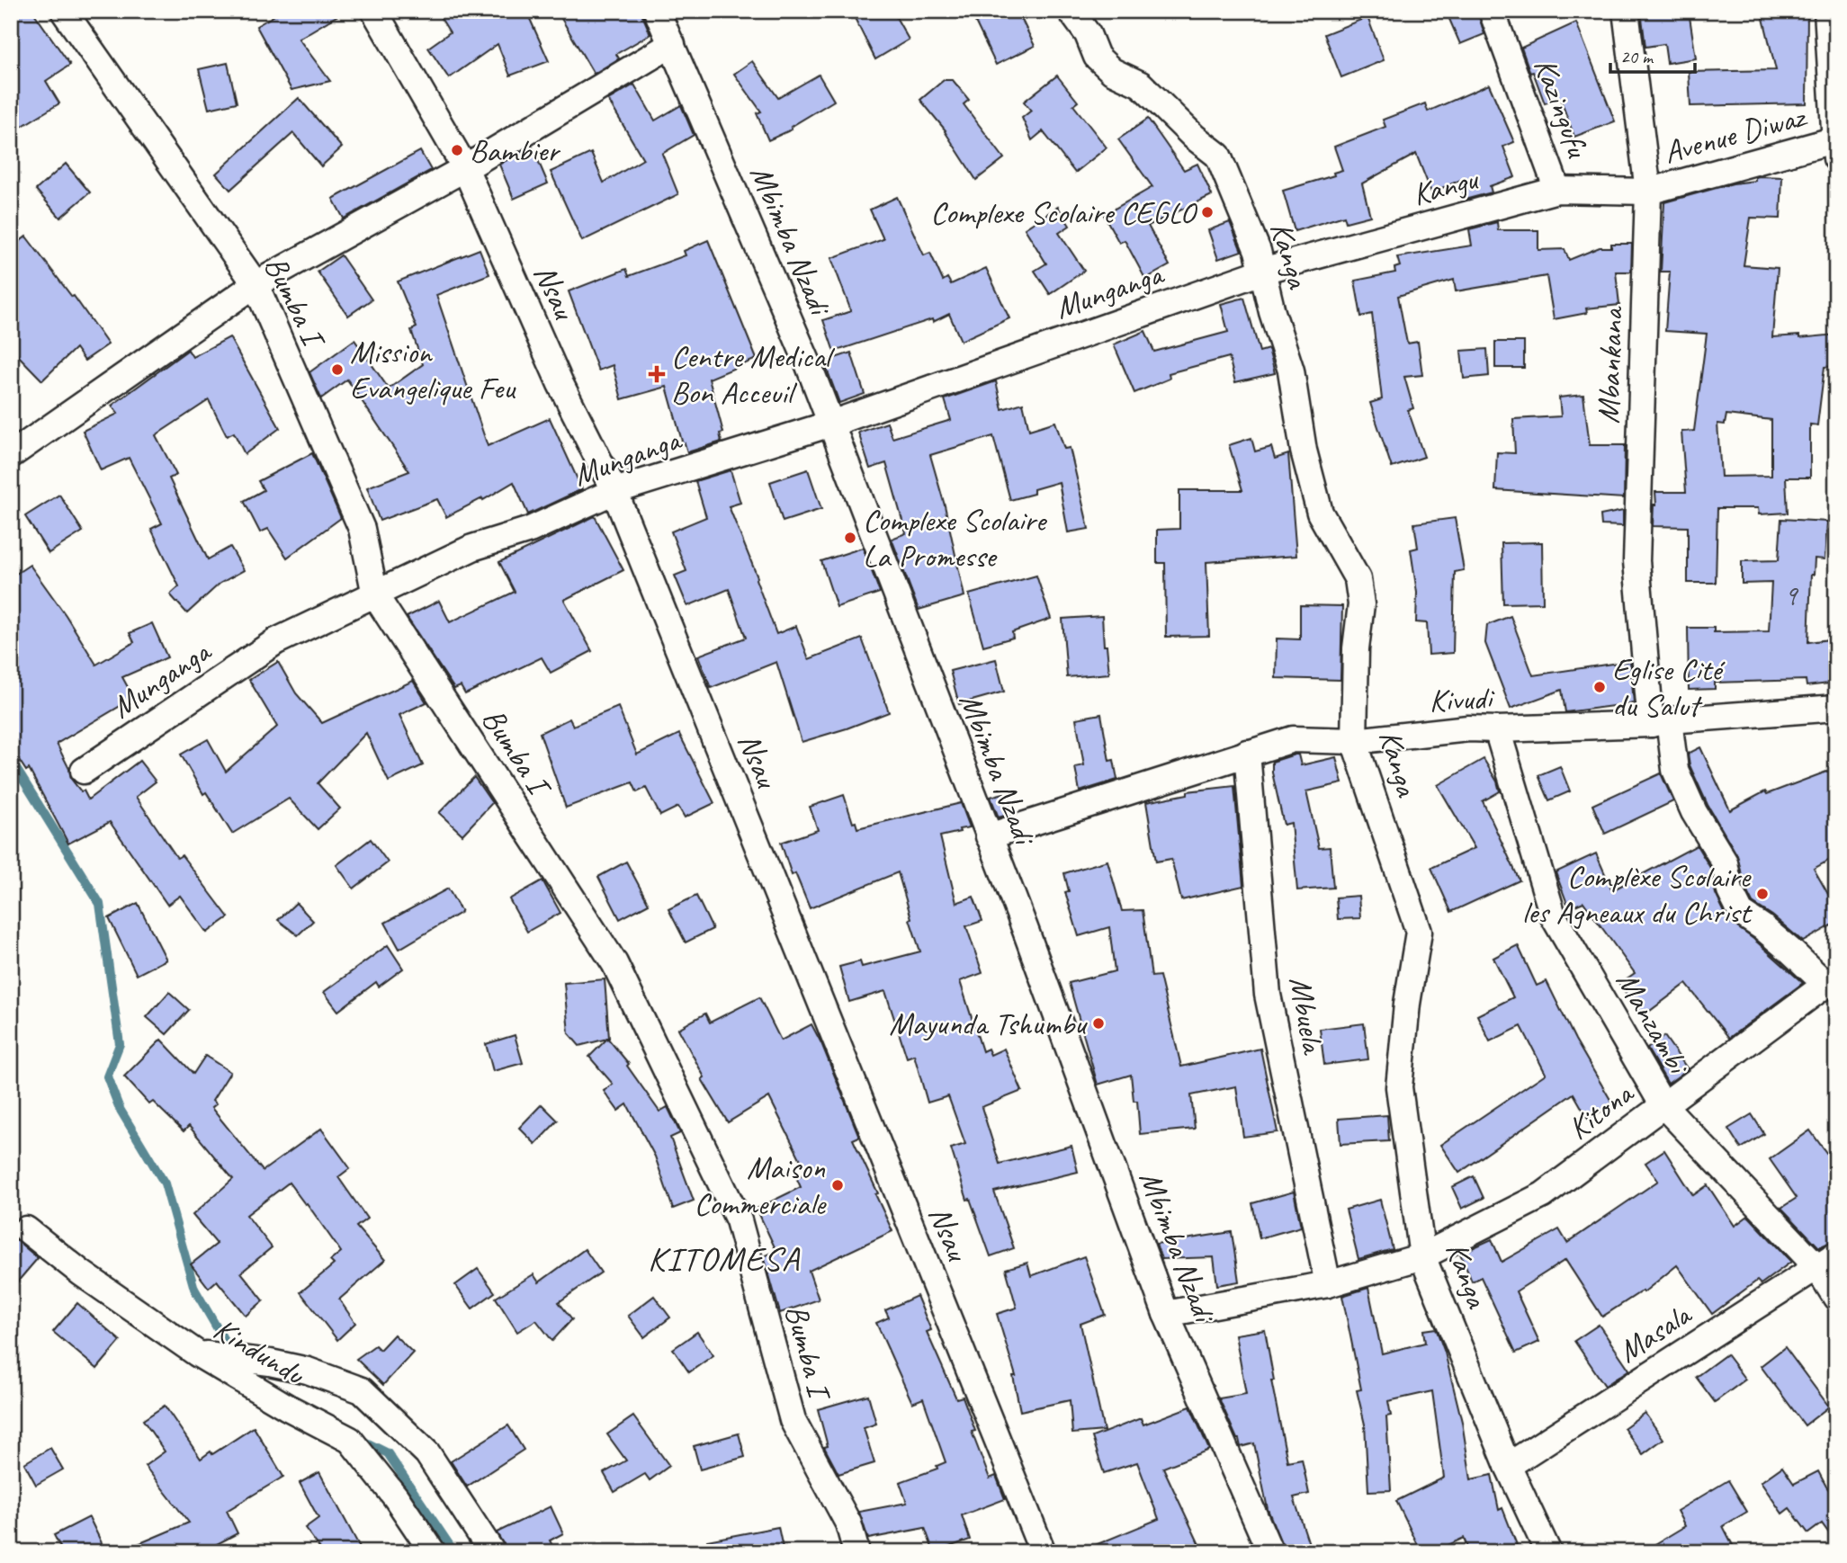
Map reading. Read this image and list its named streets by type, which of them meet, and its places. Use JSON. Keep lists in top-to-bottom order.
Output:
{
  "streets": {
    "street": [
      "Kazingufu",
      "Avenue Diwaz",
      "Kangu",
      "Mbimba Nzadi",
      "Kanga",
      "Munganga",
      "Nsau",
      "Bumba I",
      "Mbankana",
      "Kivudi",
      "Mbuela",
      "Manzambi",
      "Kitona",
      "Masala",
      "Kindundu"
    ]
  },
  "crossings": [
    ["Kazingufu", "Kangu"],
    ["Avenue Diwaz", "Kangu"],
    ["Avenue Diwaz", "Mbankana"],
    ["Kangu", "Kanga"],
    ["Kangu", "Munganga"],
    ["Kangu", "Mbankana"],
    ["Mbimba Nzadi", "Munganga"],
    ["Mbimba Nzadi", "Kivudi"],
    ["Mbimba Nzadi", "Kitona"],
    ["Kanga", "Munganga"],
    ["Kanga", "Kivudi"],
    ["Kanga", "Kitona"],
    ["Kanga", "Masala"],
    ["Munganga", "Nsau"],
    ["Munganga", "Bumba I"],
    ["Mbankana", "Kivudi"],
    ["Mbankana", "Kitona"],
    ["Kivudi", "Mbuela"],
    ["Kivudi", "Manzambi"],
    ["Mbuela", "Kitona"],
    ["Manzambi", "Kitona"],
    ["Manzambi", "Masala"]
  ],
  "districts": ["KITOMESA"],
  "places": {
    "other": [
      "Bambier",
      "Complexe Scolaire CEGLO",
      "Mission Evangelique Feu",
      "Complexe Scolaire La Promesse",
      "Eglise Cité du Salut",
      "Complèxe Scolaire les Agneaux du Christ",
      "Mayunda Tshumbu",
      "Maison Commerciale"
    ],
    "health": ["Centre Medical Bon Acceuil"]
  },
  "house_numbers": ["9"],
  "scale_bar": "20 m"
}
